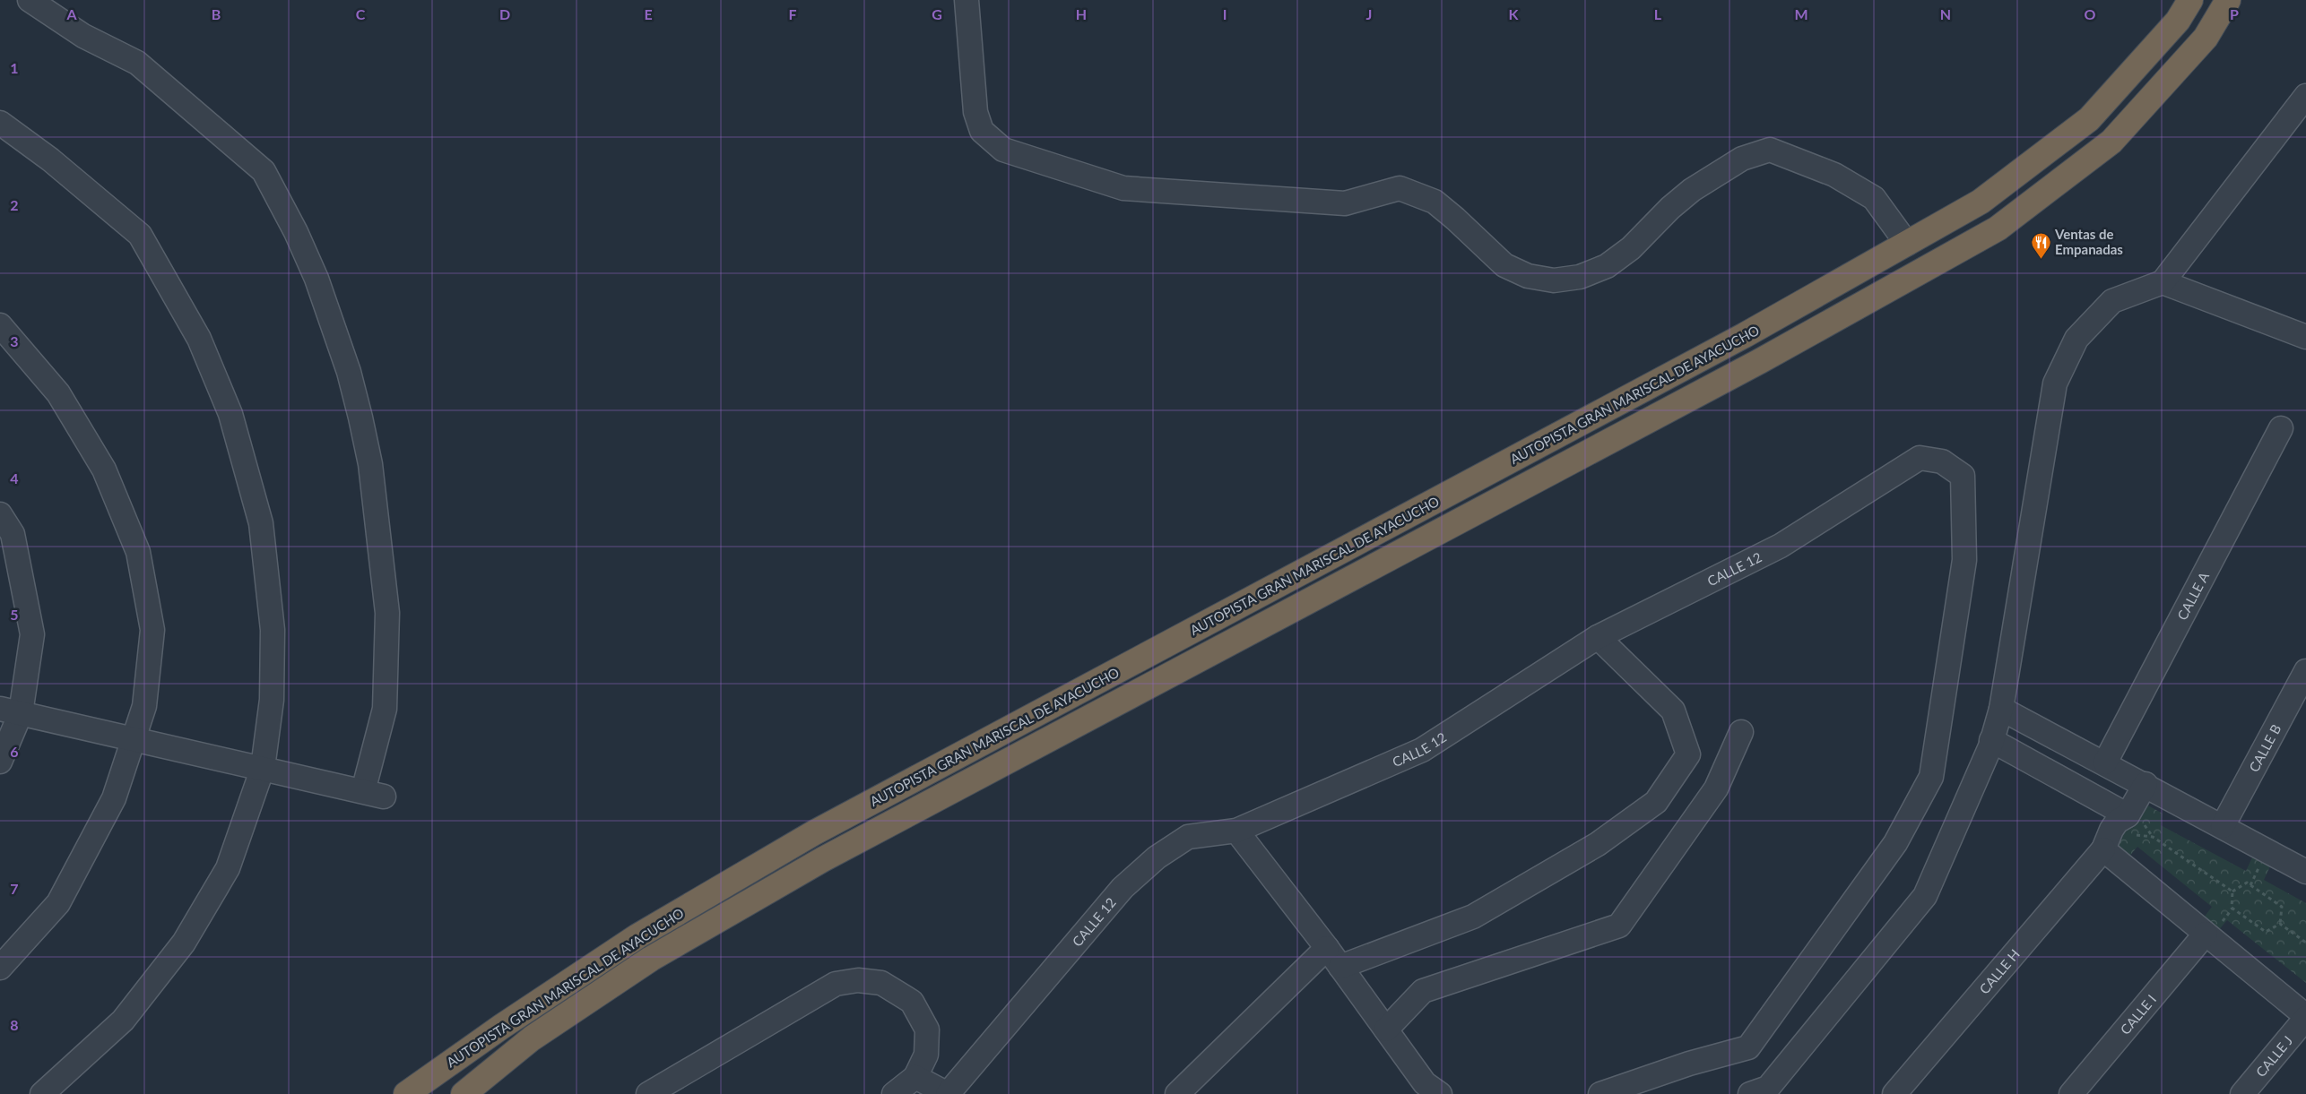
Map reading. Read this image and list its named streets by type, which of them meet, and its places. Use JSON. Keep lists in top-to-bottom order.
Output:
{
  "streets": {
    "highway": ["AUTOPISTA GRAN MARISCAL DE AYACUCHO"],
    "street": [
      "CALLE 12",
      "CALLE A",
      "CALLE B",
      "CALLE H",
      "CALLE I",
      "CALLE J"
    ]
  },
  "places": {
    "restaurant": ["Ventas de Empanadas"]
  },
  "grid": {
    "columns": [
      "A",
      "B",
      "C",
      "D",
      "E",
      "F",
      "G",
      "H",
      "I",
      "J",
      "K",
      "L",
      "M",
      "N",
      "O",
      "P"
    ],
    "rows": [
      "1",
      "2",
      "3",
      "4",
      "5",
      "6",
      "7",
      "8"
    ]
  }
}
